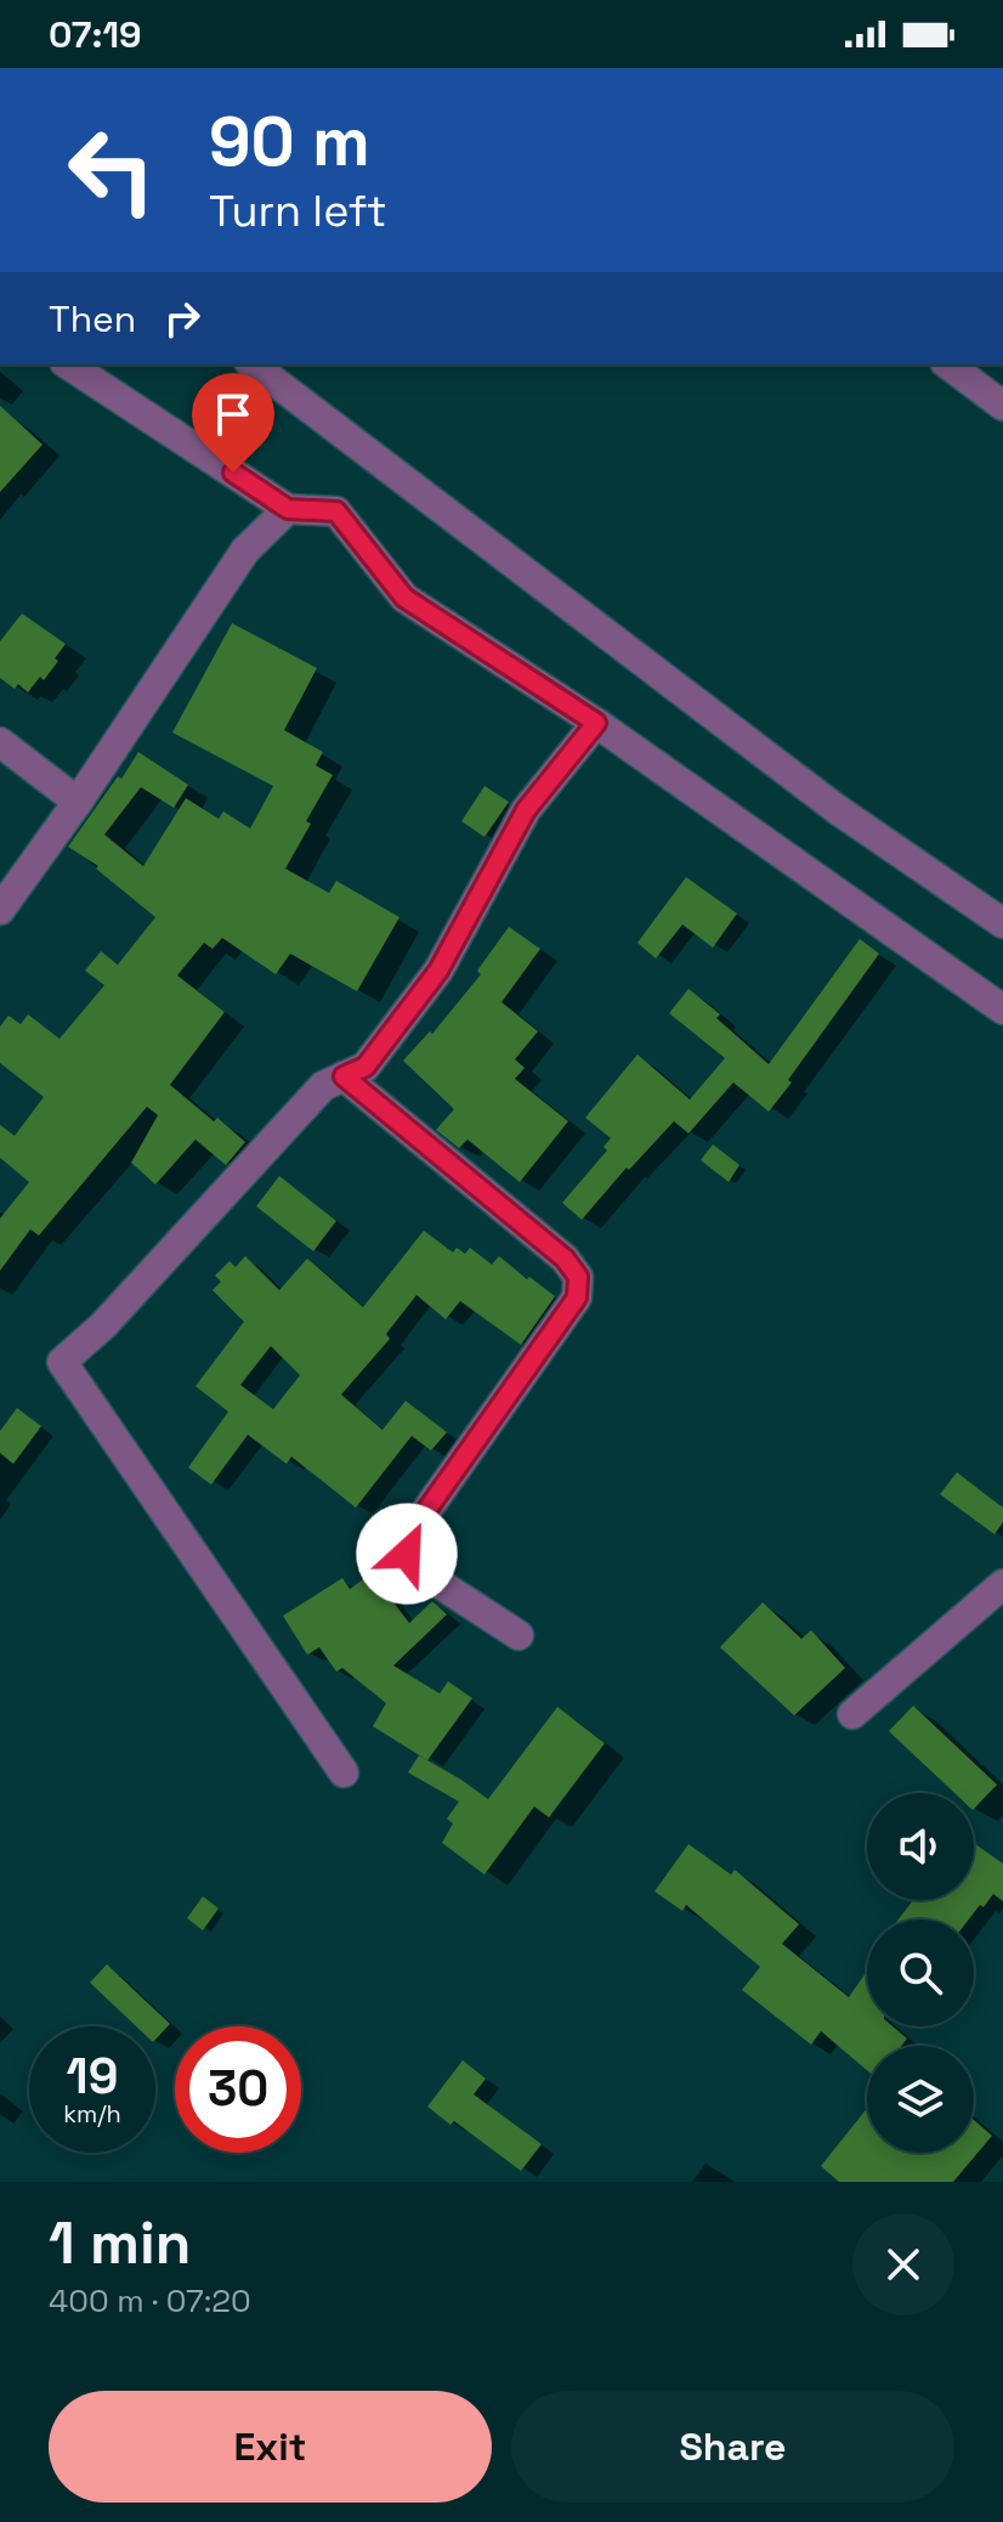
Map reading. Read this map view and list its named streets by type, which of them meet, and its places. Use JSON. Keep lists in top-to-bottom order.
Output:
{
  "page": {
    "status": "07:19",
    "turn": ["90 m", "Turn left"],
    "then": "Then",
    "speed": "19 km/h",
    "limit": "30",
    "heading": ["1 min", "400 m · 07:20"],
    "buttons": ["Exit", "Share"]
  }
}
